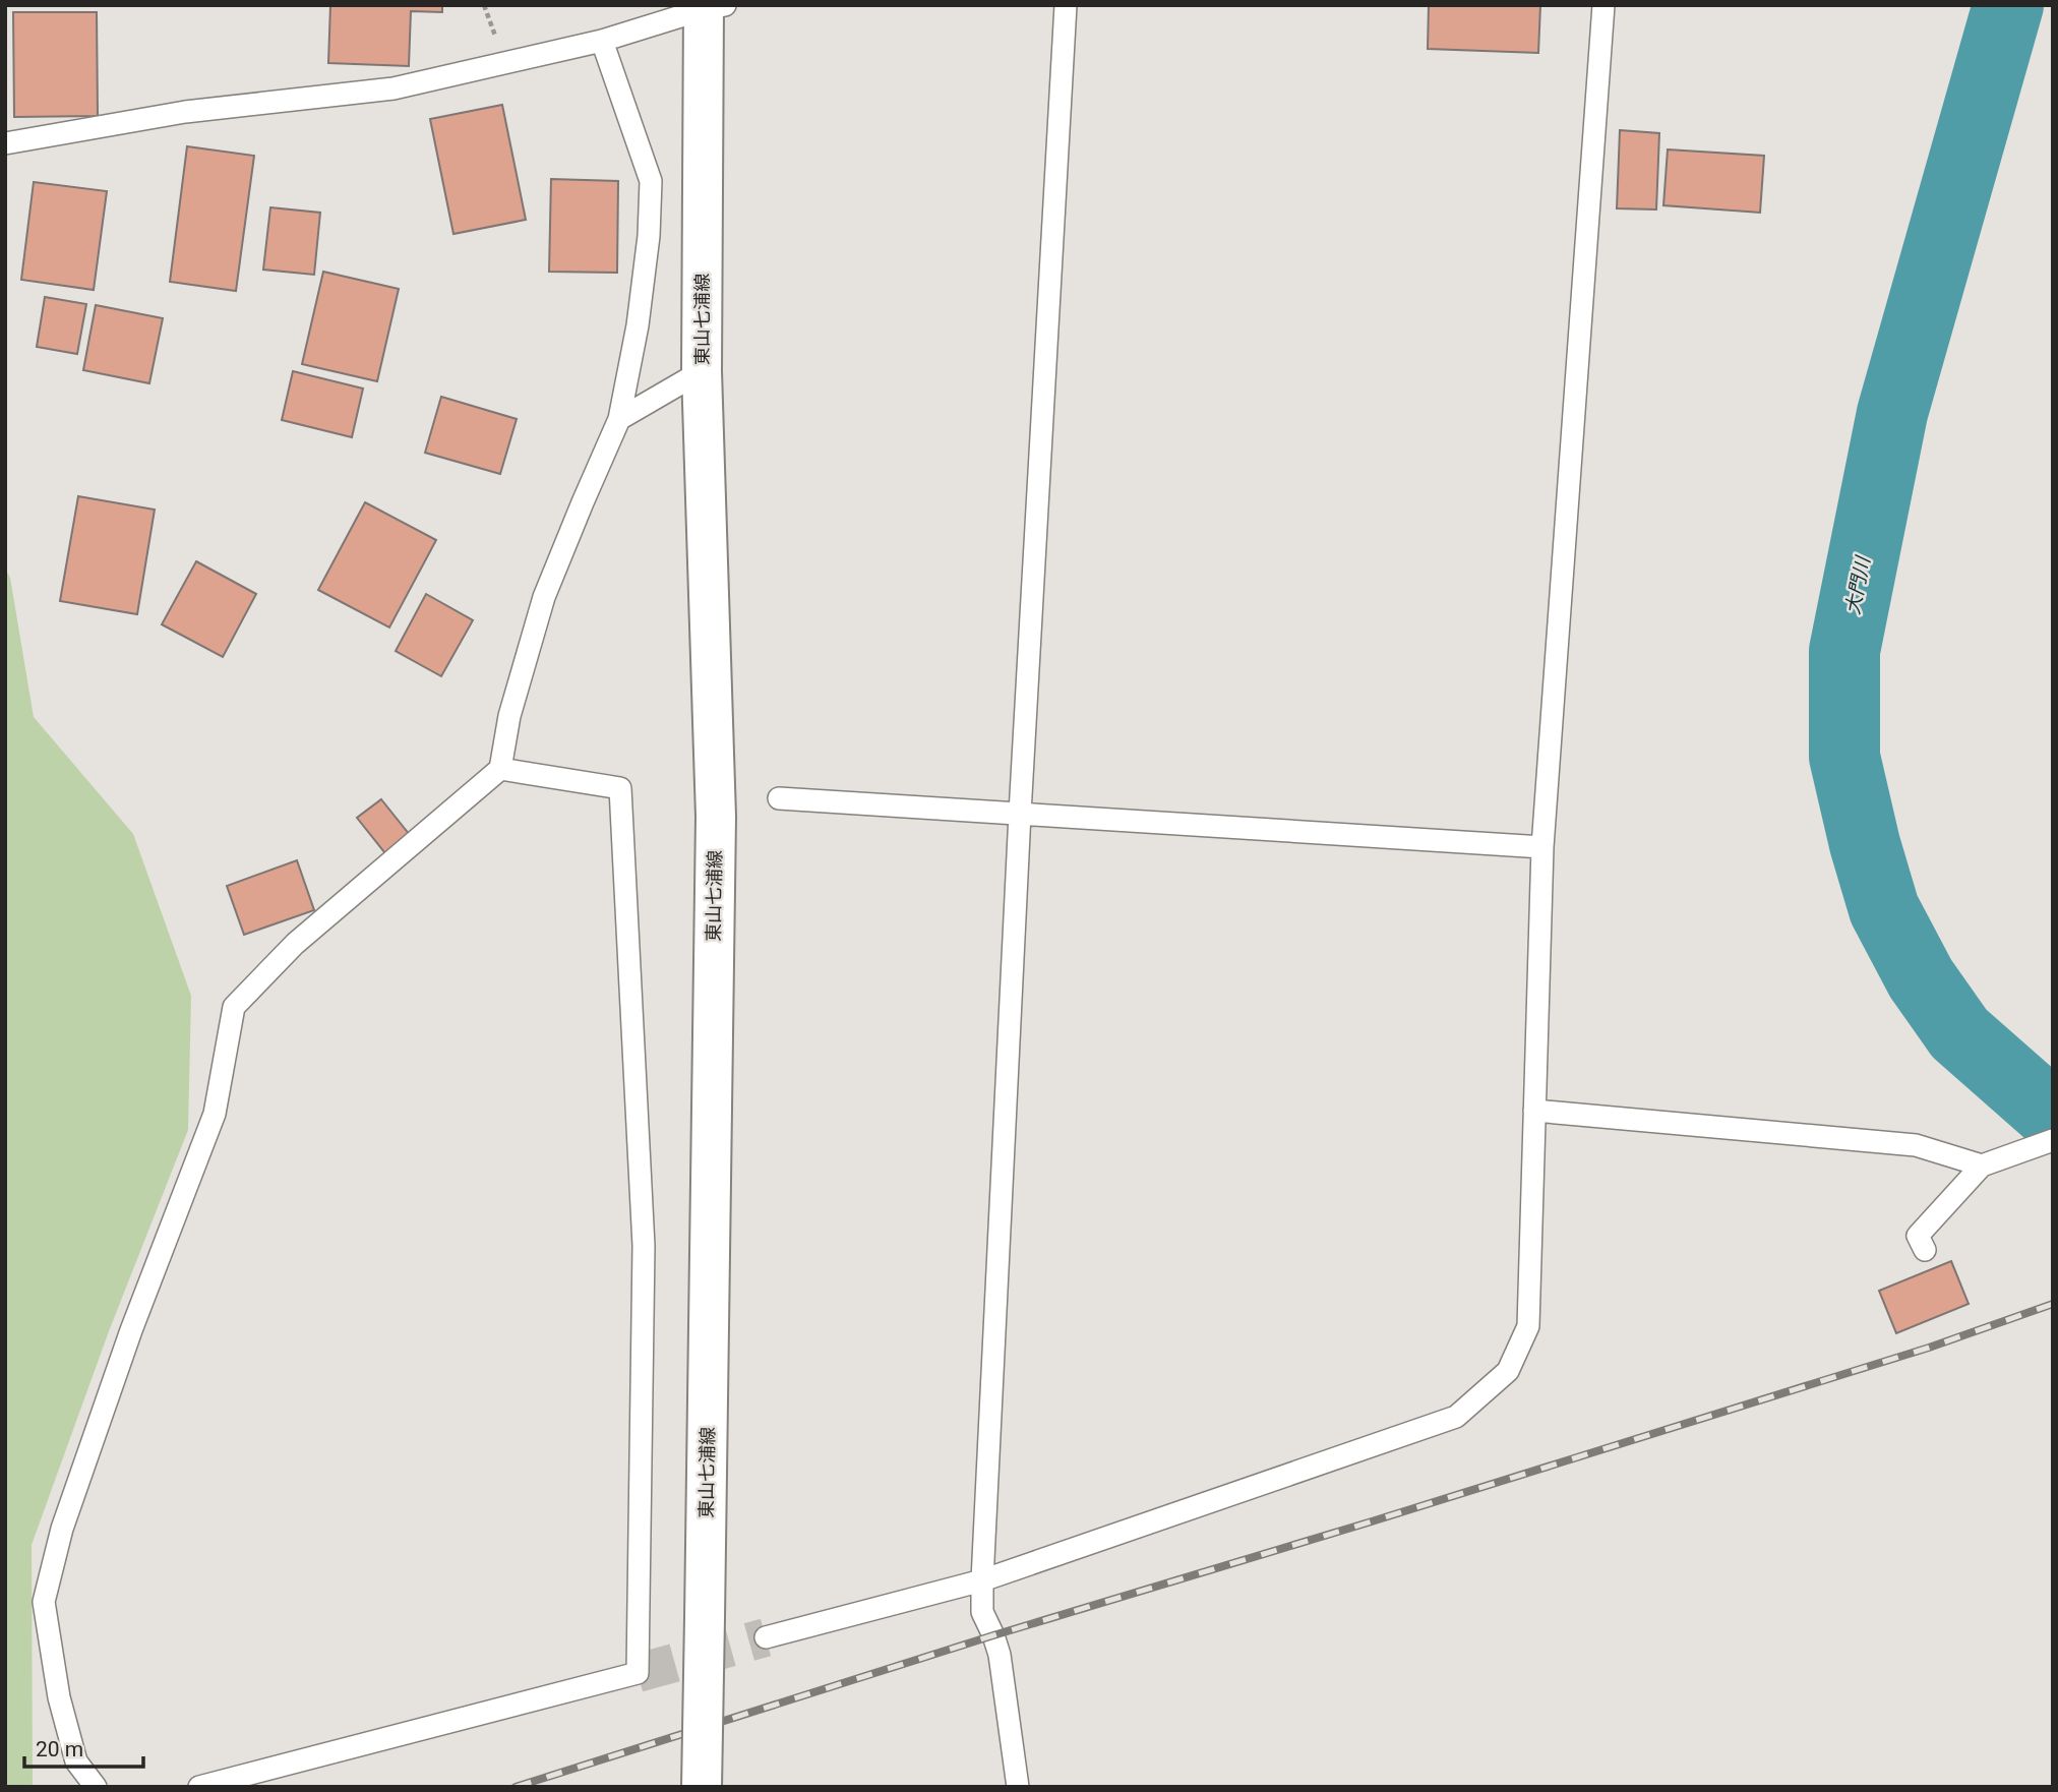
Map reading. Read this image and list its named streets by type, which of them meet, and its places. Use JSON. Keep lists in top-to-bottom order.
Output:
{
  "streets": {
    "main road": ["東山七浦線"]
  },
  "water": ["大門川"],
  "scale_bar": "20 m"
}
